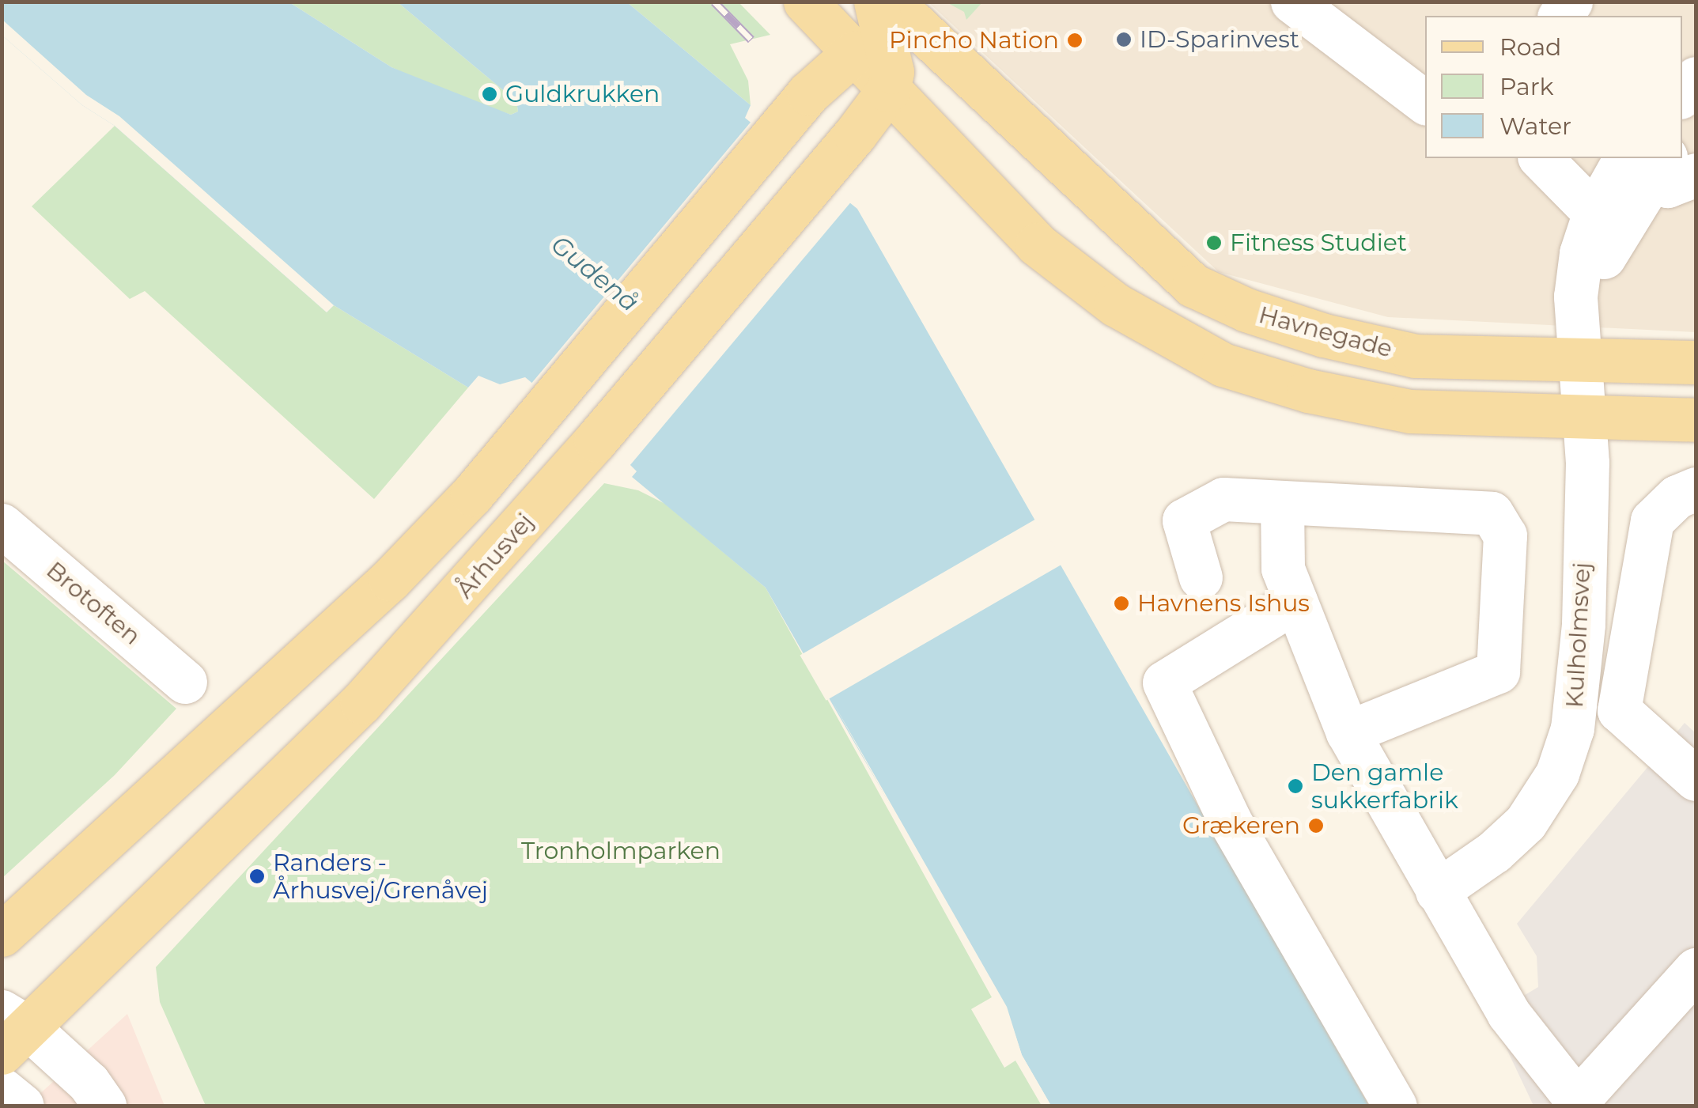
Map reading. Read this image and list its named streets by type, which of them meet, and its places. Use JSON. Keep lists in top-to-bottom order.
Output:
{
  "streets": {
    "main road": ["Havnegade", "Århusvej"],
    "street": ["Brotoften", "Kulholmsvej"]
  },
  "crossings": [
    ["Havnegade", "Kulholmsvej"]
  ],
  "water": ["Gudenå"],
  "parks": ["Tronholmparken"],
  "places": [
    "ID-Sparinvest",
    "Pincho Nation",
    "Guldkrukken",
    "Fitness Studiet",
    "Havnens Ishus",
    "Den gamle sukkerfabrik",
    "Grækeren",
    "Randers - Århusvej/Grenåvej"
  ],
  "legend": ["Road", "Park", "Water"]
}
